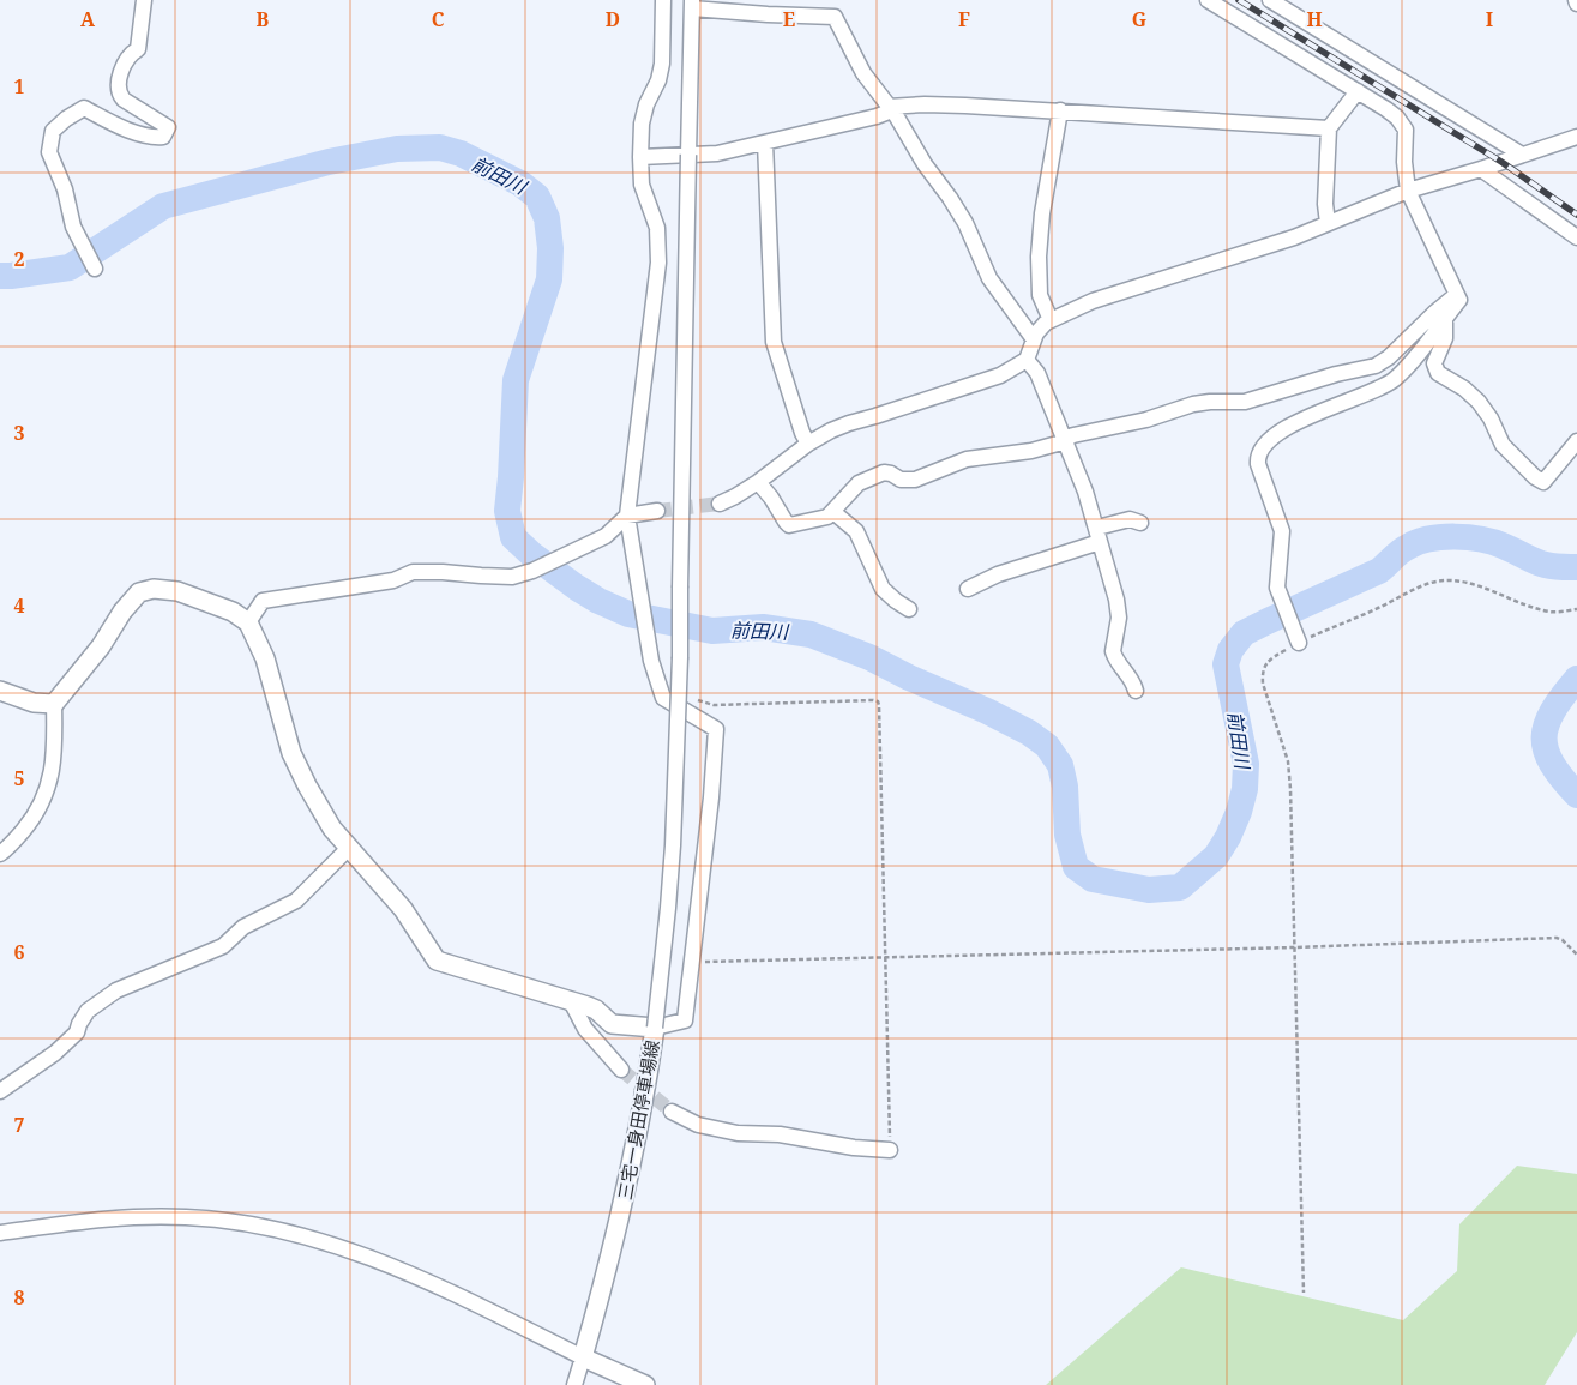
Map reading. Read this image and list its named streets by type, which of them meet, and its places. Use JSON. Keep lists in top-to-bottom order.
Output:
{
  "streets": {
    "main road": ["三宅一身田停車場線"]
  },
  "water": ["前田川"],
  "grid": {
    "columns": [
      "A",
      "B",
      "C",
      "D",
      "E",
      "F",
      "G",
      "H",
      "I"
    ],
    "rows": [
      "1",
      "2",
      "3",
      "4",
      "5",
      "6",
      "7",
      "8"
    ]
  }
}
